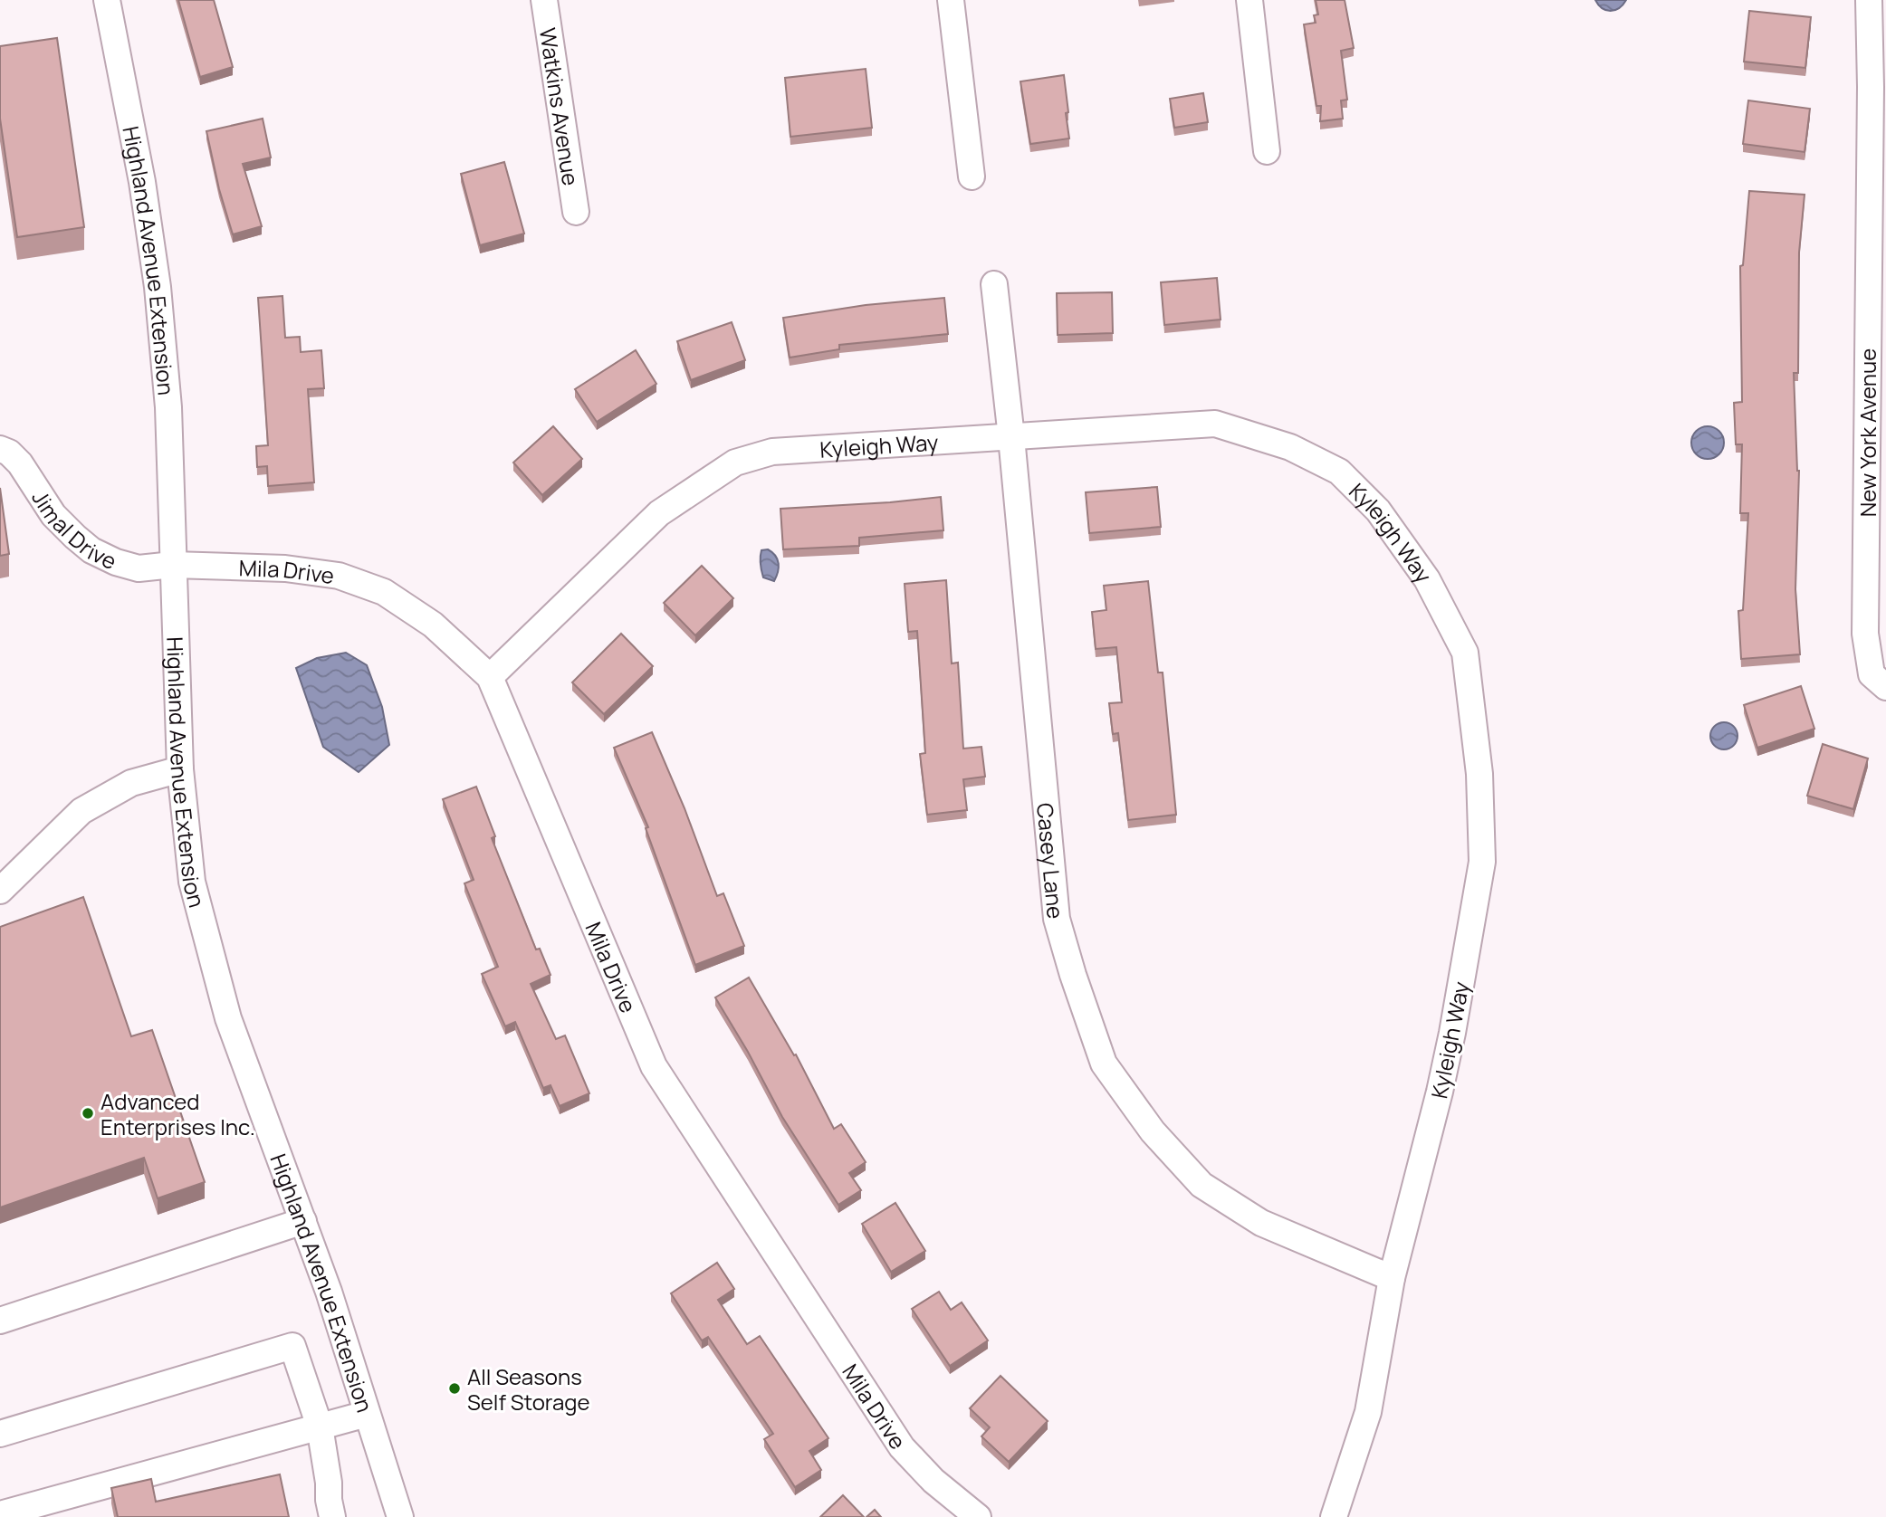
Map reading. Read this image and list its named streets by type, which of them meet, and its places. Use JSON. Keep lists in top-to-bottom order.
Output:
{
  "streets": {
    "street": [
      "Watkins Avenue",
      "Highland Avenue Extension",
      "New York Avenue",
      "Kyleigh Way",
      "Jimal Drive",
      "Mila Drive",
      "Casey Lane"
    ]
  },
  "crossings": [
    ["Highland Avenue Extension", "Jimal Drive"],
    ["Highland Avenue Extension", "Mila Drive"],
    ["Kyleigh Way", "Mila Drive"],
    ["Kyleigh Way", "Casey Lane"],
    ["Jimal Drive", "Mila Drive"]
  ],
  "places": ["Advanced Enterprises Inc.", "All Seasons Self Storage"]
}
